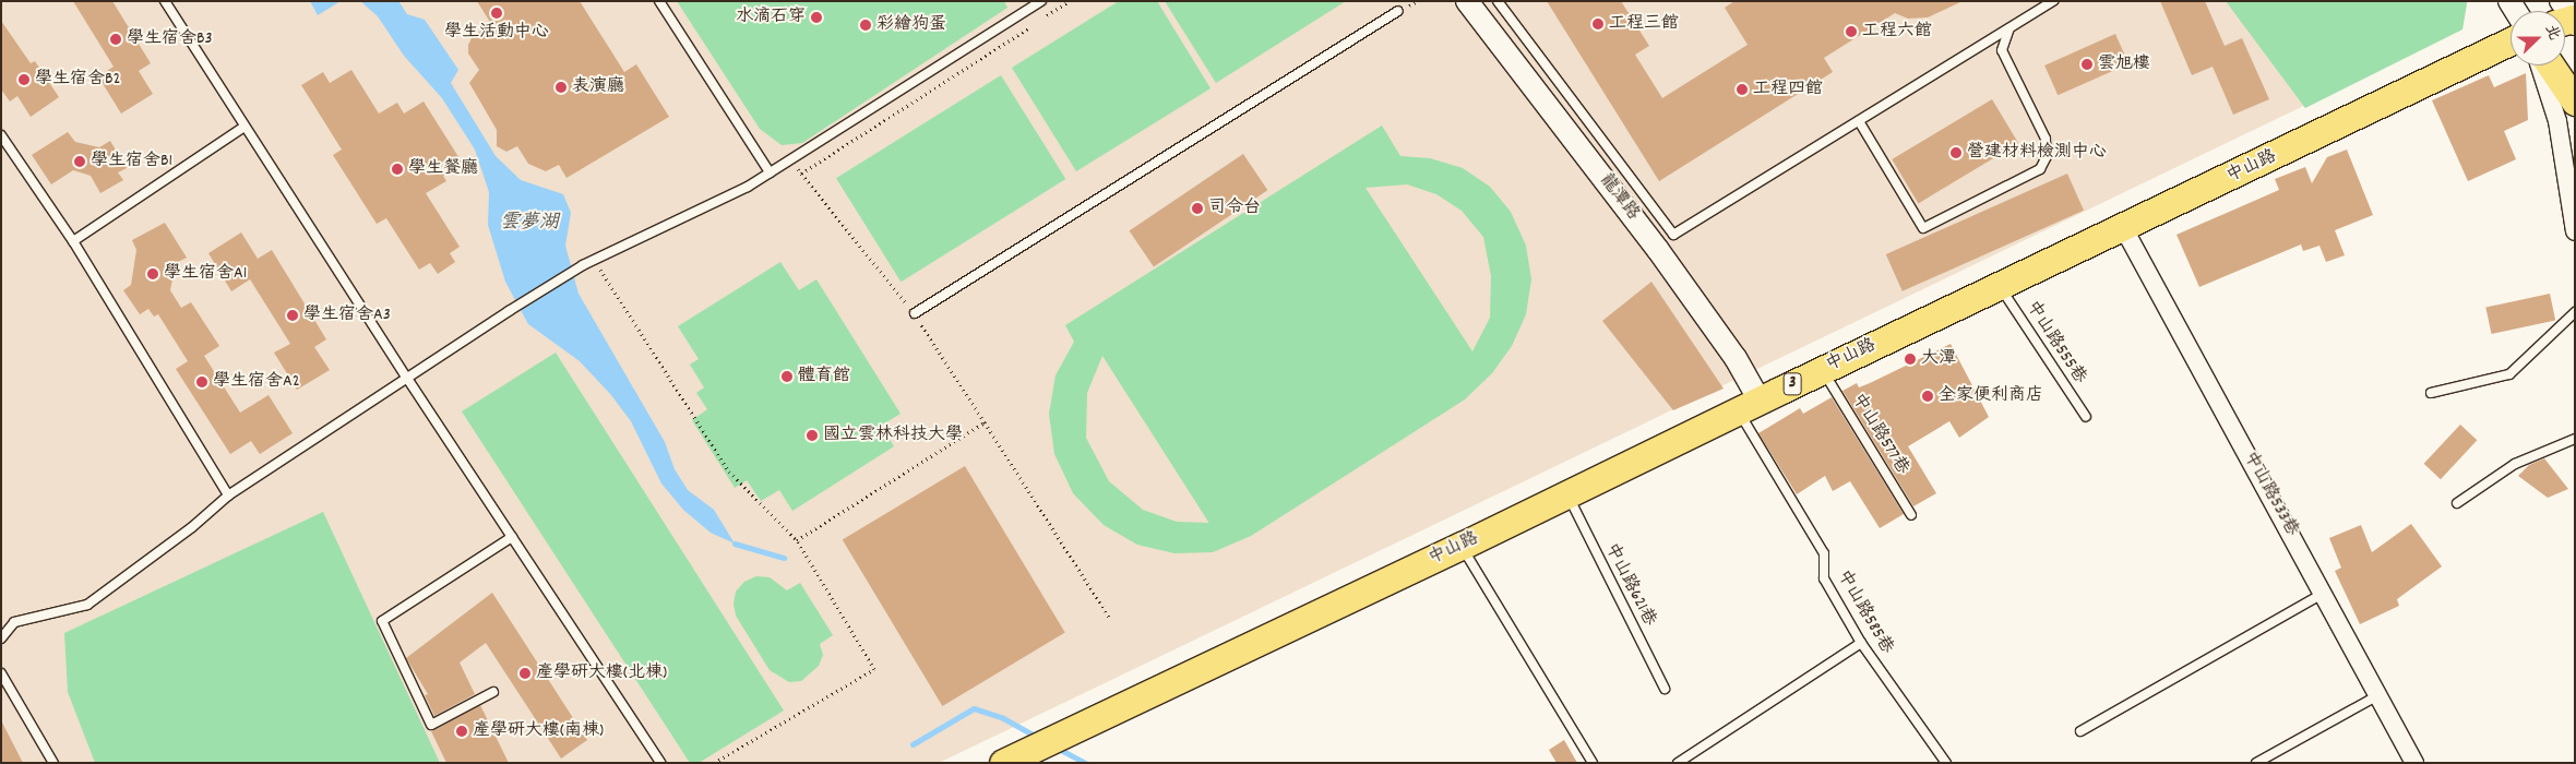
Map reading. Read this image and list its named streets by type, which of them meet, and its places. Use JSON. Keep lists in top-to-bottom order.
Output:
{
  "streets": {
    "main road": ["中山路", "3"],
    "street": ["龍潭路", "中山路533巷"],
    "lane": [
      "中山路555巷",
      "中山路577巷",
      "中山路621巷",
      "中山路585巷"
    ]
  },
  "crossings": [
    ["中山路", "龍潭路"],
    ["中山路", "中山路555巷"],
    ["中山路", "中山路577巷"],
    ["中山路", "中山路533巷"],
    ["中山路", "中山路621巷"],
    ["中山路", "中山路585巷"],
    ["龍潭路", "中山路585巷"]
  ],
  "water": ["雲夢湖"],
  "places": [
    "學生活動中心",
    "水滴石穿",
    "工程三館",
    "彩繪狗蛋",
    "工程六館",
    "學生宿舍B3",
    "雲旭樓",
    "學生宿舍B2",
    "表演廳",
    "工程四館",
    "營建材料檢測中心",
    "學生宿舍B1",
    "學生餐廳",
    "司令台",
    "學生宿舍A1",
    "學生宿舍A3",
    "大潭",
    "體育館",
    "學生宿舍A2",
    "全家便利商店",
    "國立雲林科技大學",
    "產學研大樓(北棟)",
    "產學研大樓(南棟)"
  ],
  "north": "right"
}
